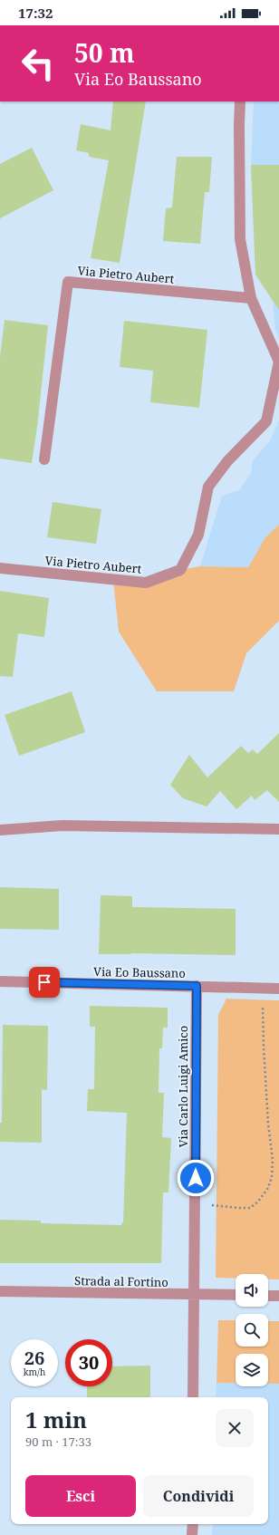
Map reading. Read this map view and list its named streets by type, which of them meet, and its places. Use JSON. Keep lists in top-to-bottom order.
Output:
{
  "streets": {
    "street": [
      "Via Pietro Aubert",
      "Via Eo Baussano",
      "Via Carlo Luigi Amico",
      "Strada al Fortino"
    ]
  },
  "crossings": [
    ["Via Eo Baussano", "Via Carlo Luigi Amico"],
    ["Via Carlo Luigi Amico", "Strada al Fortino"]
  ],
  "page": {
    "status": "17:32",
    "turn": ["50 m", "Via Eo Baussano"],
    "speed": "26 km/h",
    "limit": "30",
    "heading": ["1 min", "90 m · 17:33"],
    "buttons": ["Esci", "Condividi"]
  }
}
